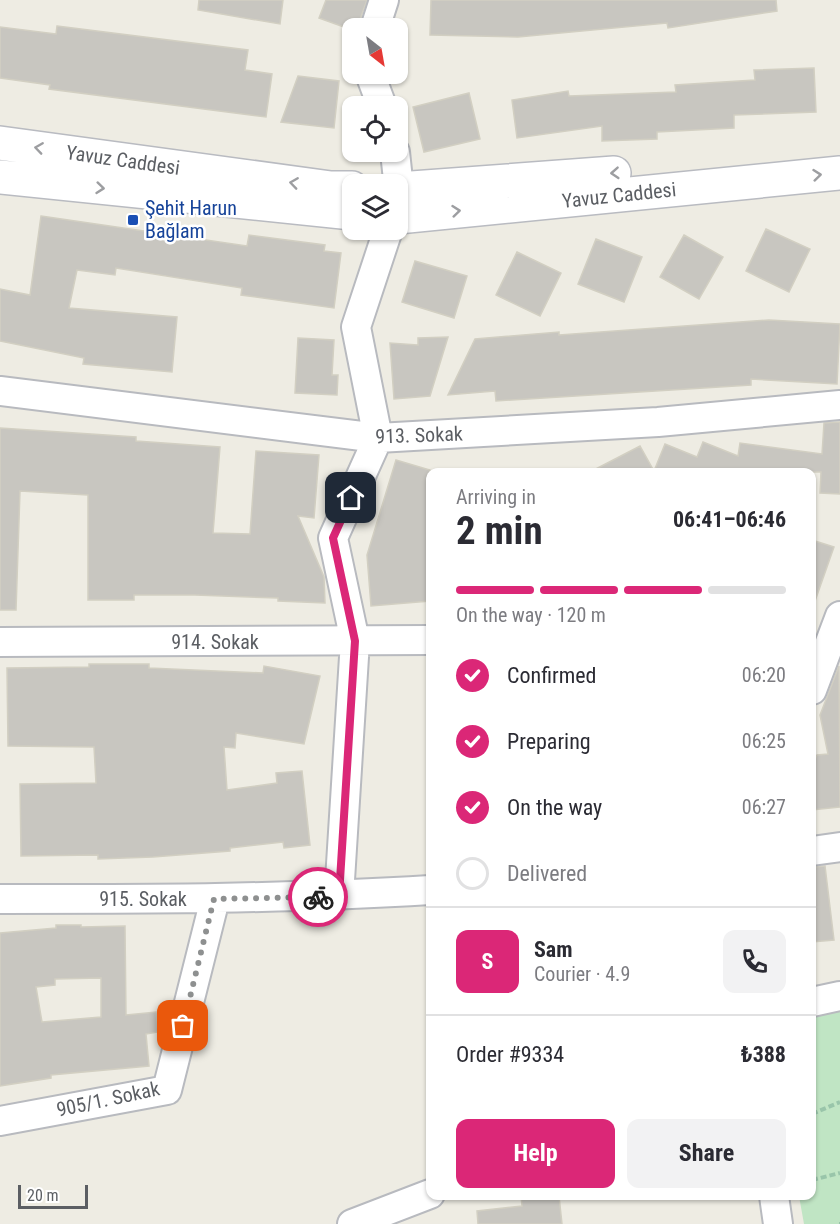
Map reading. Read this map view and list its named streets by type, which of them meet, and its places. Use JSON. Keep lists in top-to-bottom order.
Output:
{
  "streets": {
    "main road": ["Yavuz Caddesi"],
    "street": [
      "913. Sokak",
      "914. Sokak",
      "915. Sokak",
      "905/1. Sokak"
    ]
  },
  "crossings": [
    ["915. Sokak", "905/1. Sokak"]
  ],
  "places": {
    "transit": ["Şehit Harun Bağlam"]
  },
  "scale_bar": "20 m",
  "north": "bottom right",
  "page": {
    "heading": ["2 min", "Arriving in", "06:41–06:46"],
    "panel": [
      "Sam",
      "Courier · 4.9",
      "Order #9334",
      "₺388"
    ],
    "bar": "On the way · 120 m",
    "list": [
      ["Confirmed", "06:20"],
      ["Preparing", "06:25"],
      ["On the way", "06:27"],
      "Delivered"
    ],
    "round": "S",
    "buttons": ["Help", "Share"],
    "scale": "20 m"
  }
}
